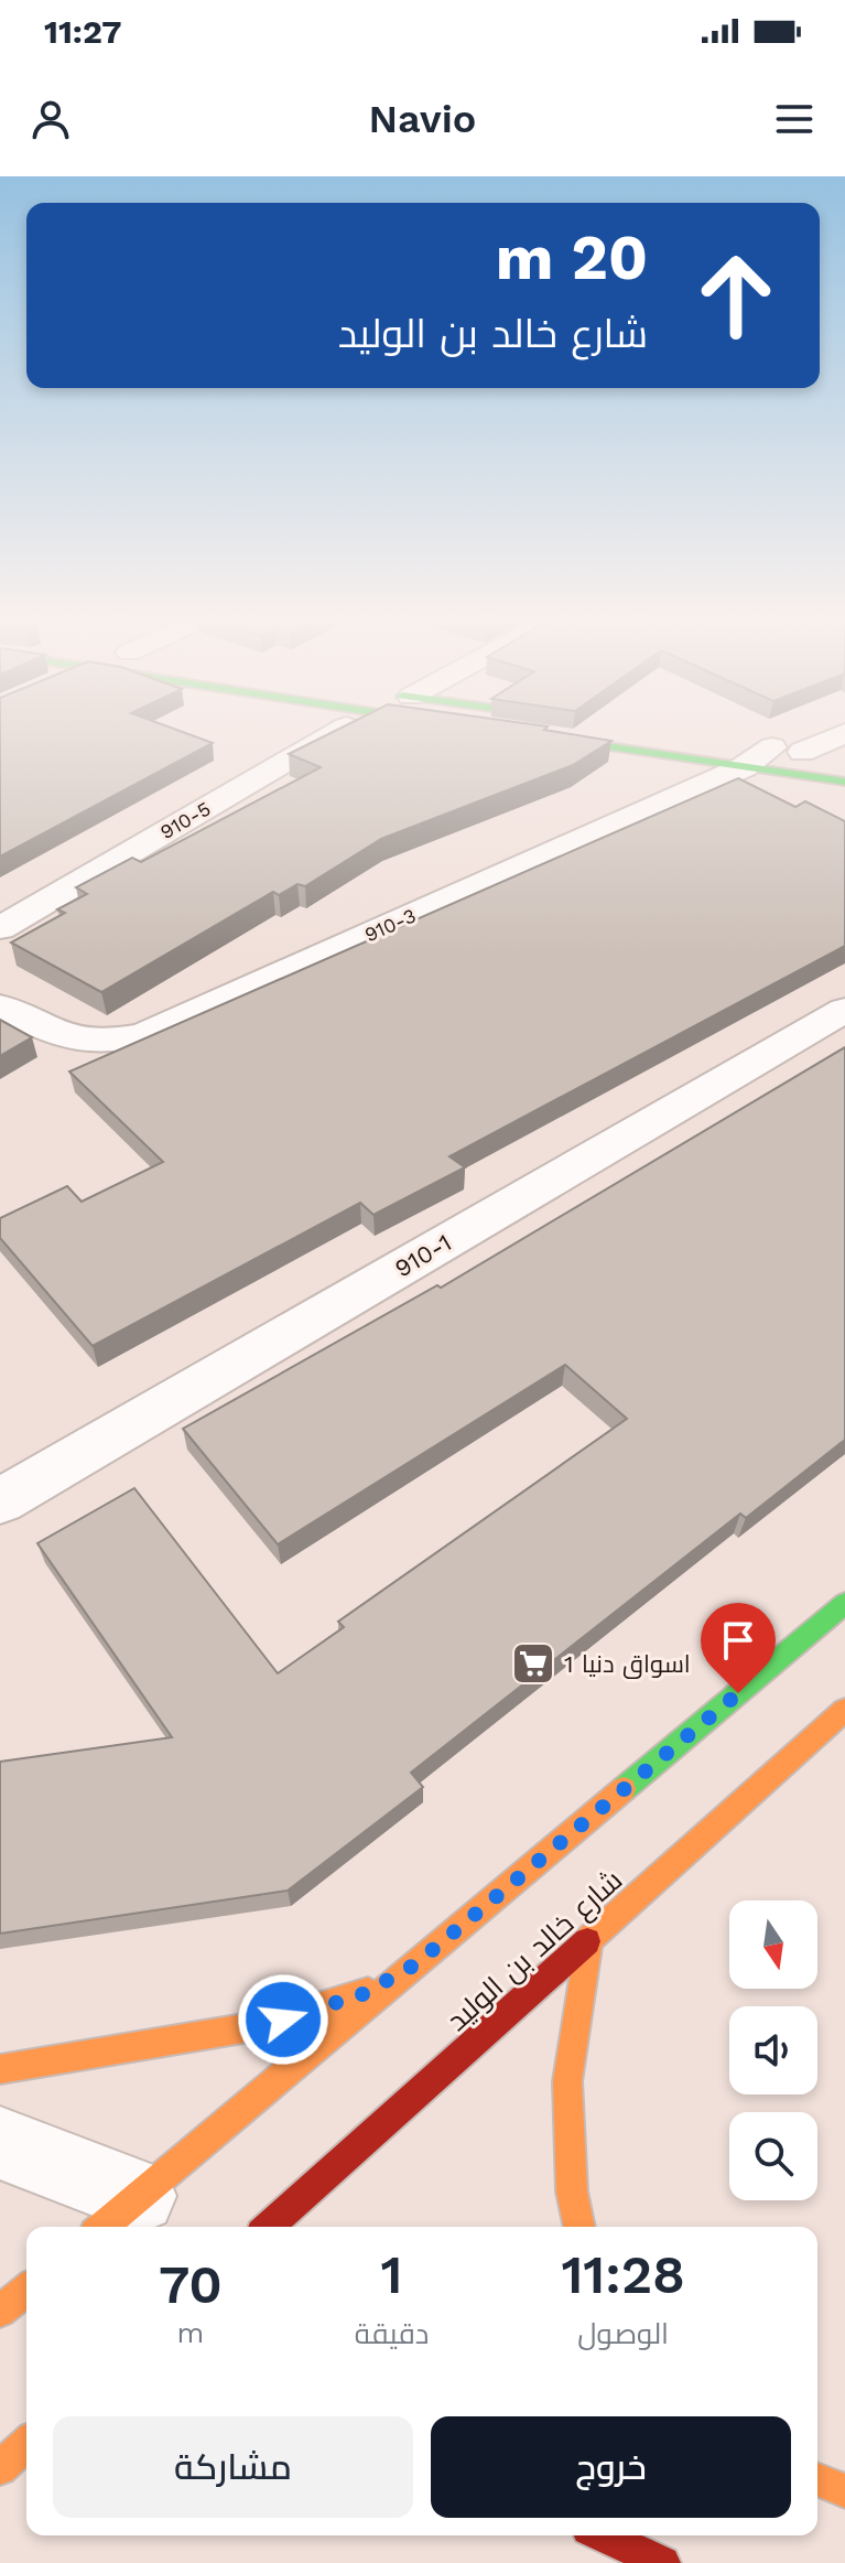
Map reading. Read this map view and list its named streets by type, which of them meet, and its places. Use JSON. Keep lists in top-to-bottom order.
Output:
{
  "streets": {
    "street": [
      "910-5",
      "910-3",
      "910-1",
      "شارع خالد بن الوليد"
    ]
  },
  "places": {
    "supermarket": ["اسواق دنيا 1"]
  },
  "north": "bottom",
  "page": {
    "status": "11:27",
    "header": "Navio",
    "turn": ["20 m", "شارع خالد بن الوليد"],
    "eta": [
      "11:28",
      "الوصول",
      "1",
      "دقيقة",
      "70",
      "m"
    ],
    "buttons": ["خروج", "مشاركة"]
  }
}
